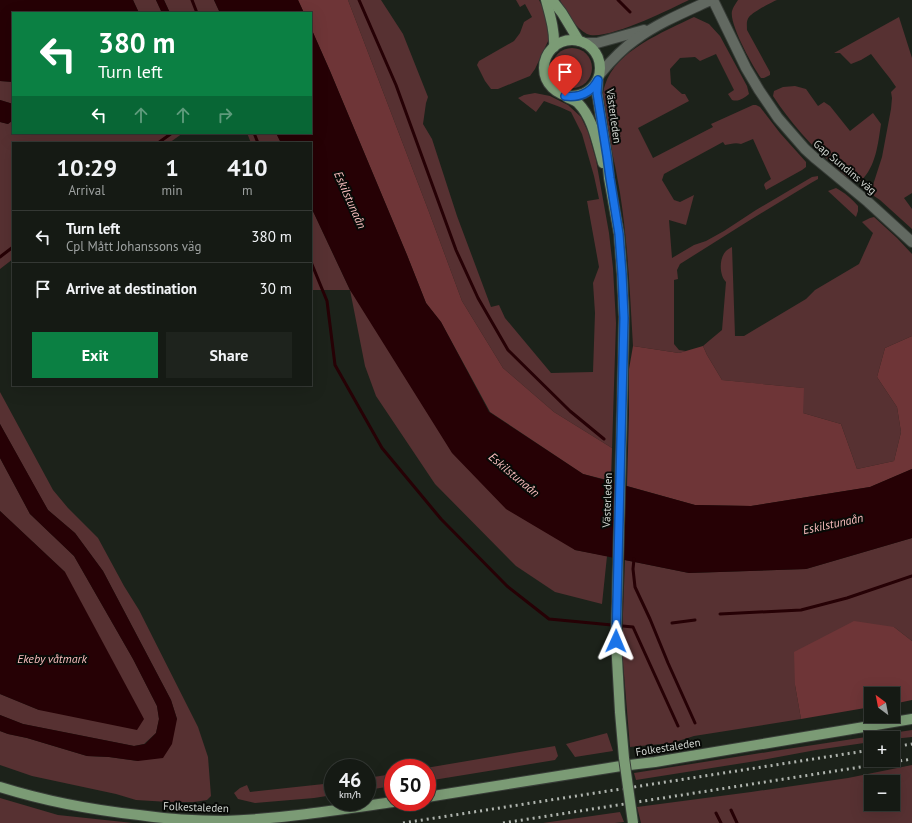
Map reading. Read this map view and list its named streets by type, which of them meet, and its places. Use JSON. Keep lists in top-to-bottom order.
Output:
{
  "streets": {
    "main road": ["Västerleden", "Folkestaleden"],
    "street": ["Gap Sundins väg"]
  },
  "water": ["Eskilstunaån", "Ekeby våtmark"],
  "north": "top left",
  "page": {
    "turn": ["380 m", "Turn left"],
    "eta": [
      "10:29",
      "Arrival",
      "1",
      "min",
      "410",
      "m"
    ],
    "list": [
      {
        "name": "Turn left",
        "note": "Cpl Mått Johanssons väg",
        "value": "380 m"
      },
      {
        "name": "Arrive at destination",
        "value": "30 m"
      }
    ],
    "buttons": ["Exit", "Share"],
    "map_buttons": ["+", "−"],
    "speed": "46 km/h",
    "limit": "50"
  }
}
